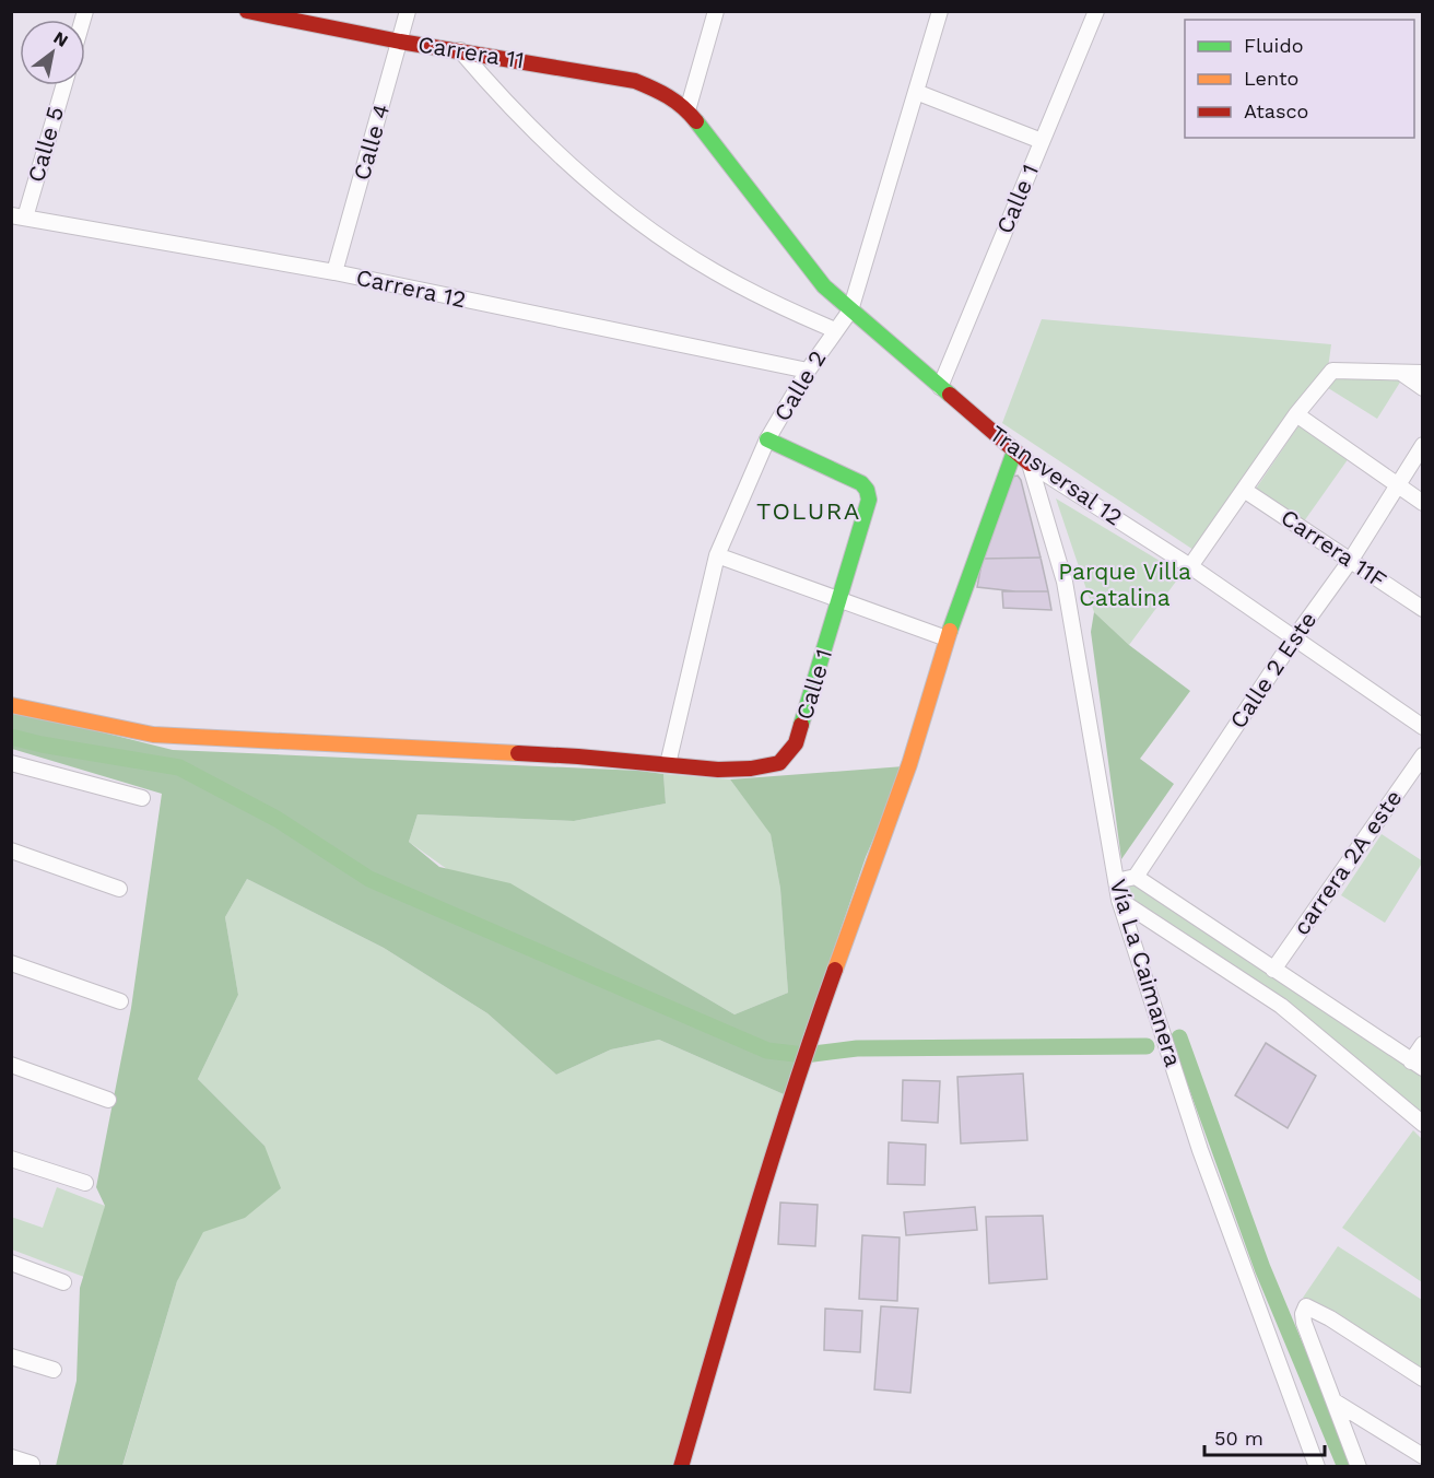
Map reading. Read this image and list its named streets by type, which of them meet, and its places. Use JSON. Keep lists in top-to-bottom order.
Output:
{
  "streets": {
    "street": [
      "Carrera 11",
      "Calle 4",
      "Calle 5",
      "Calle 1",
      "Carrera 12",
      "Calle 2",
      "Transversal 12",
      "Carrera 11F",
      "Calle 2 Este",
      "carrera 2A este",
      "Vía La Caimanera"
    ]
  },
  "crossings": [
    ["Carrera 11", "Calle 4"],
    ["Carrera 11", "Transversal 12"],
    ["Calle 4", "Carrera 12"],
    ["Calle 5", "Carrera 12"],
    ["Calle 1", "Calle 2"],
    ["Calle 1", "Transversal 12"],
    ["Carrera 12", "Calle 2"],
    ["Calle 2", "Transversal 12"],
    ["Transversal 12", "Calle 2 Este"],
    ["Transversal 12", "Vía La Caimanera"],
    ["Carrera 11F", "Calle 2 Este"]
  ],
  "districts": ["TOLURA"],
  "parks": ["Parque Villa Catalina"],
  "legend": ["Fluido", "Lento", "Atasco"],
  "scale_bar": "50 m",
  "north": "top right"
}
